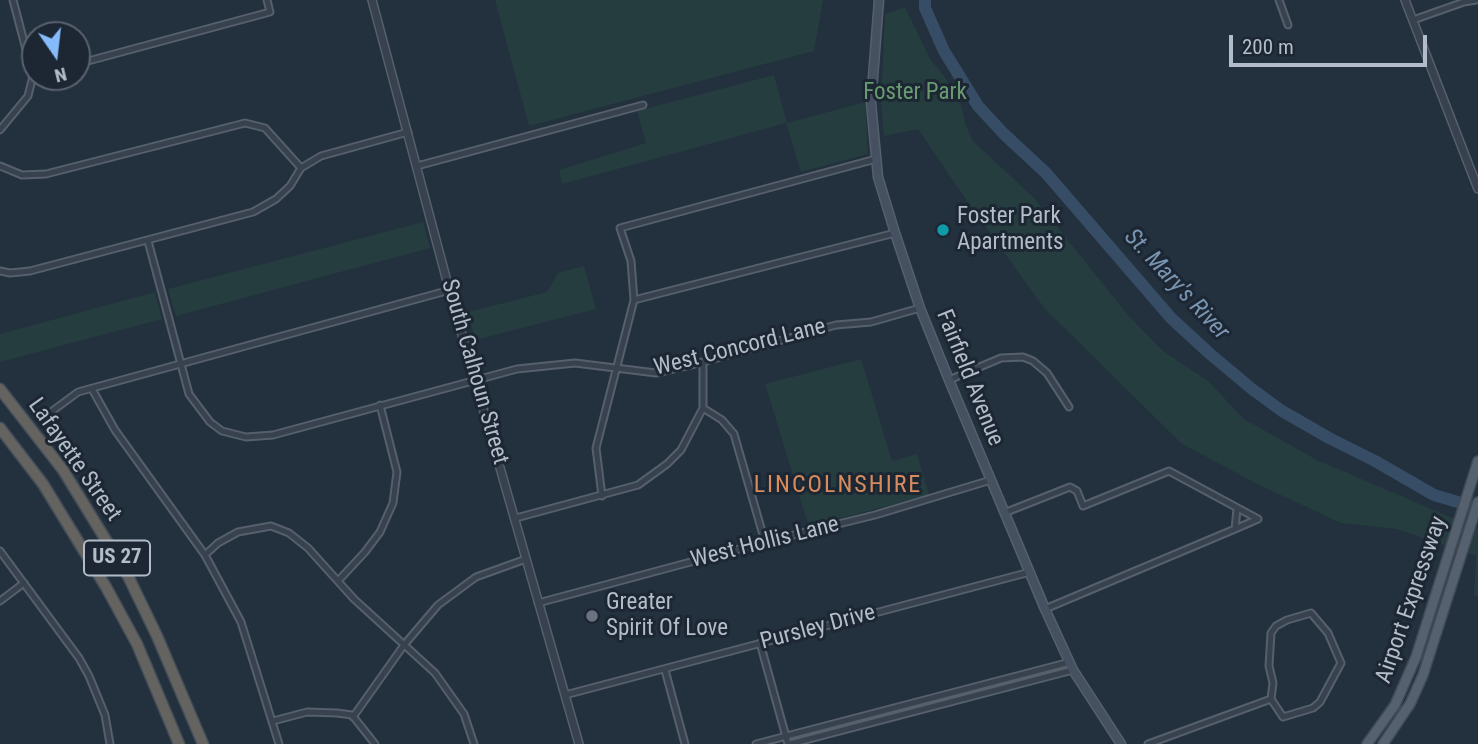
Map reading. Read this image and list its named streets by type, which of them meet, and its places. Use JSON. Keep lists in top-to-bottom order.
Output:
{
  "streets": {
    "highway": ["Lafayette Street", "US 27"],
    "main road": ["Fairfield Avenue", "Airport Expressway"],
    "street": [
      "West Concord Lane",
      "South Calhoun Street",
      "West Hollis Lane",
      "Pursley Drive"
    ]
  },
  "crossings": [
    ["West Concord Lane", "South Calhoun Street"],
    ["West Concord Lane", "Fairfield Avenue"],
    ["South Calhoun Street", "West Hollis Lane"],
    ["South Calhoun Street", "Pursley Drive"],
    ["Fairfield Avenue", "West Hollis Lane"],
    ["Fairfield Avenue", "Pursley Drive"]
  ],
  "districts": ["LINCOLNSHIRE"],
  "water": ["St. Mary's River"],
  "parks": ["Foster Park"],
  "places": ["Foster Park Apartments", "Greater Spirit Of Love"],
  "scale_bar": "200 m",
  "north": "bottom"
}
